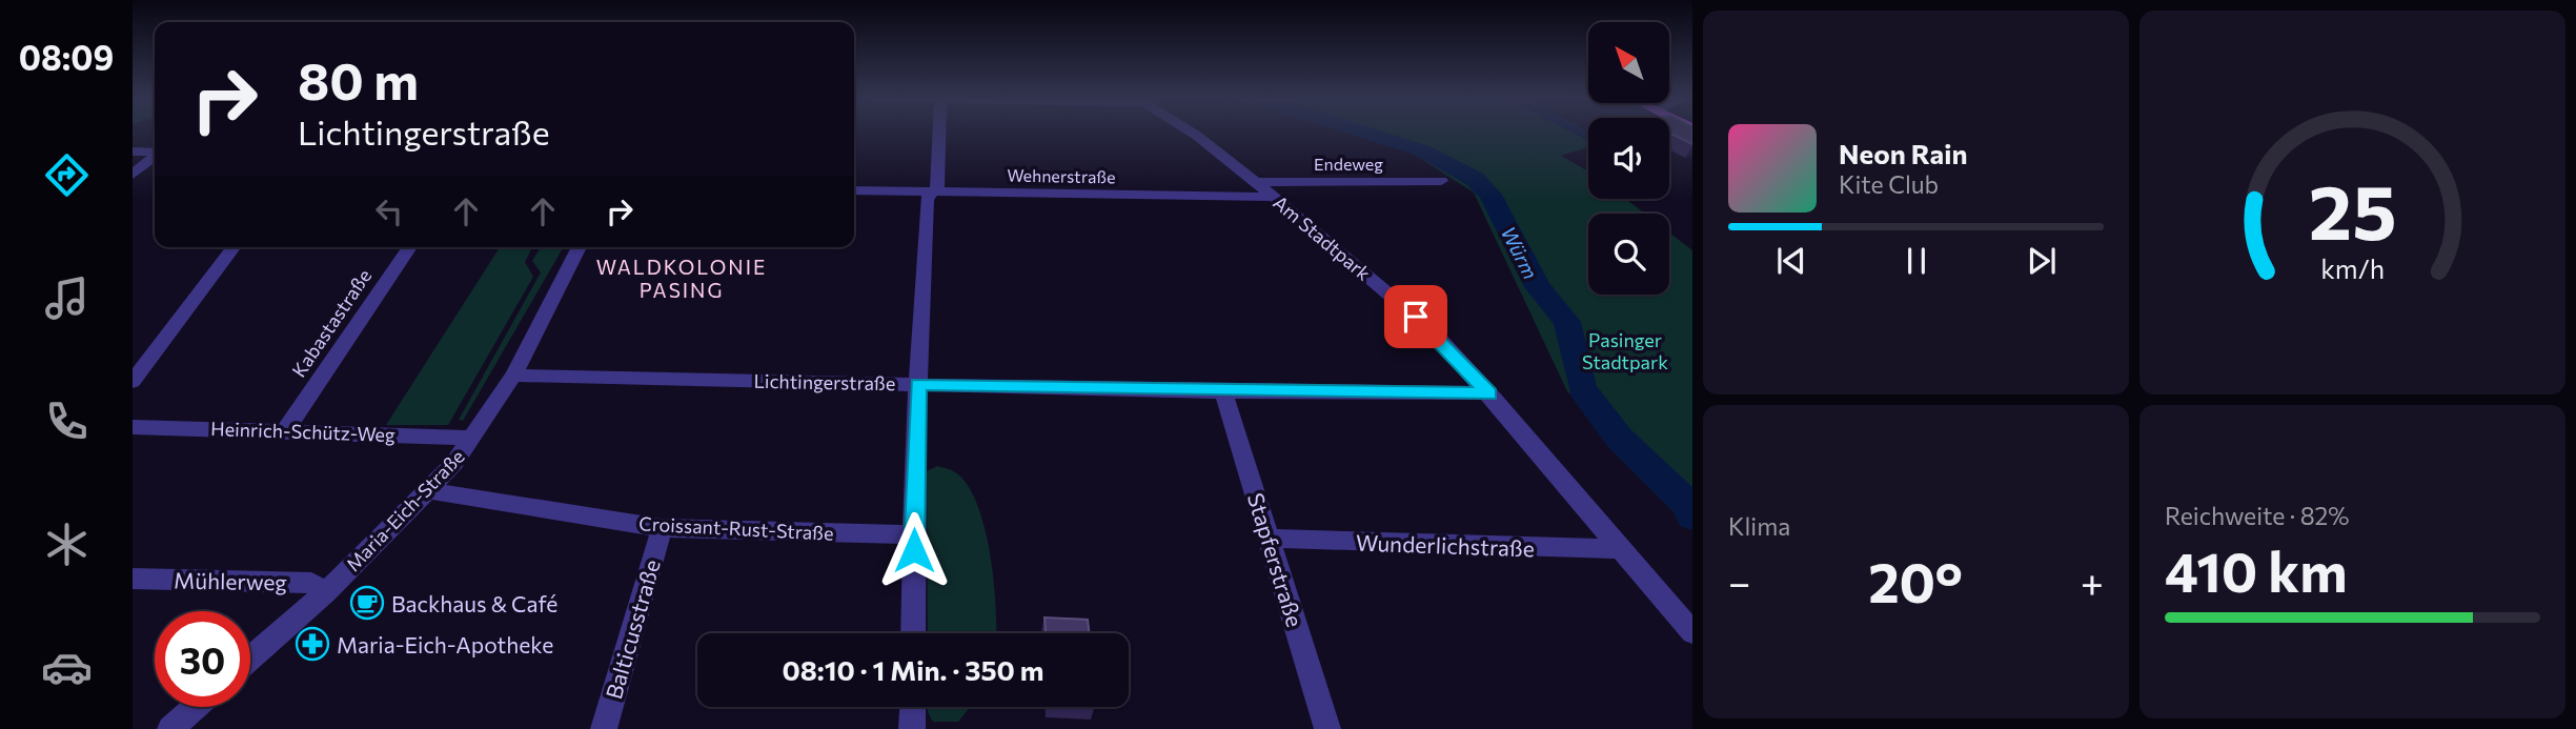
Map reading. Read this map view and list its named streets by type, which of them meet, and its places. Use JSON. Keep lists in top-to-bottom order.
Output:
{
  "streets": {
    "street": [
      "Endeweg",
      "Wehnerstraße",
      "Am Stadtpark",
      "Kabastastraße",
      "Lichtingerstraße",
      "Heinrich-Schütz-Weg",
      "Maria-Eich-Straße",
      "Croissant-Rust-Straße",
      "Wunderlichstraße",
      "Stapferstraße",
      "Mühlerweg",
      "Balticusstraße"
    ]
  },
  "crossings": [
    ["Endeweg", "Am Stadtpark"],
    ["Wehnerstraße", "Am Stadtpark"],
    ["Am Stadtpark", "Lichtingerstraße"],
    ["Am Stadtpark", "Wunderlichstraße"],
    ["Kabastastraße", "Heinrich-Schütz-Weg"],
    ["Lichtingerstraße", "Maria-Eich-Straße"],
    ["Lichtingerstraße", "Stapferstraße"],
    ["Heinrich-Schütz-Weg", "Maria-Eich-Straße"],
    ["Maria-Eich-Straße", "Croissant-Rust-Straße"],
    ["Maria-Eich-Straße", "Mühlerweg"],
    ["Croissant-Rust-Straße", "Balticusstraße"],
    ["Wunderlichstraße", "Stapferstraße"]
  ],
  "districts": ["WALDKOLONIE PASING"],
  "water": ["Würm"],
  "parks": ["Pasinger Stadtpark"],
  "places": {
    "cafe": ["Backhaus & Café"],
    "pharmacy": ["Maria-Eich-Apotheke"]
  },
  "north": "top left",
  "page": {
    "tabs": "08:09",
    "turn": ["80 m", "Lichtingerstraße"],
    "song": ["Neon Rain", "Kite Club"],
    "tile": [
      "Klima",
      ["Reichweite · 82%", "410 km"]
    ],
    "heat": ["−", "20°", "+"],
    "limit": "30",
    "trip": "08:10 · 1 Min. · 350 m",
    "gauge": ["25", "km/h"]
  }
}
